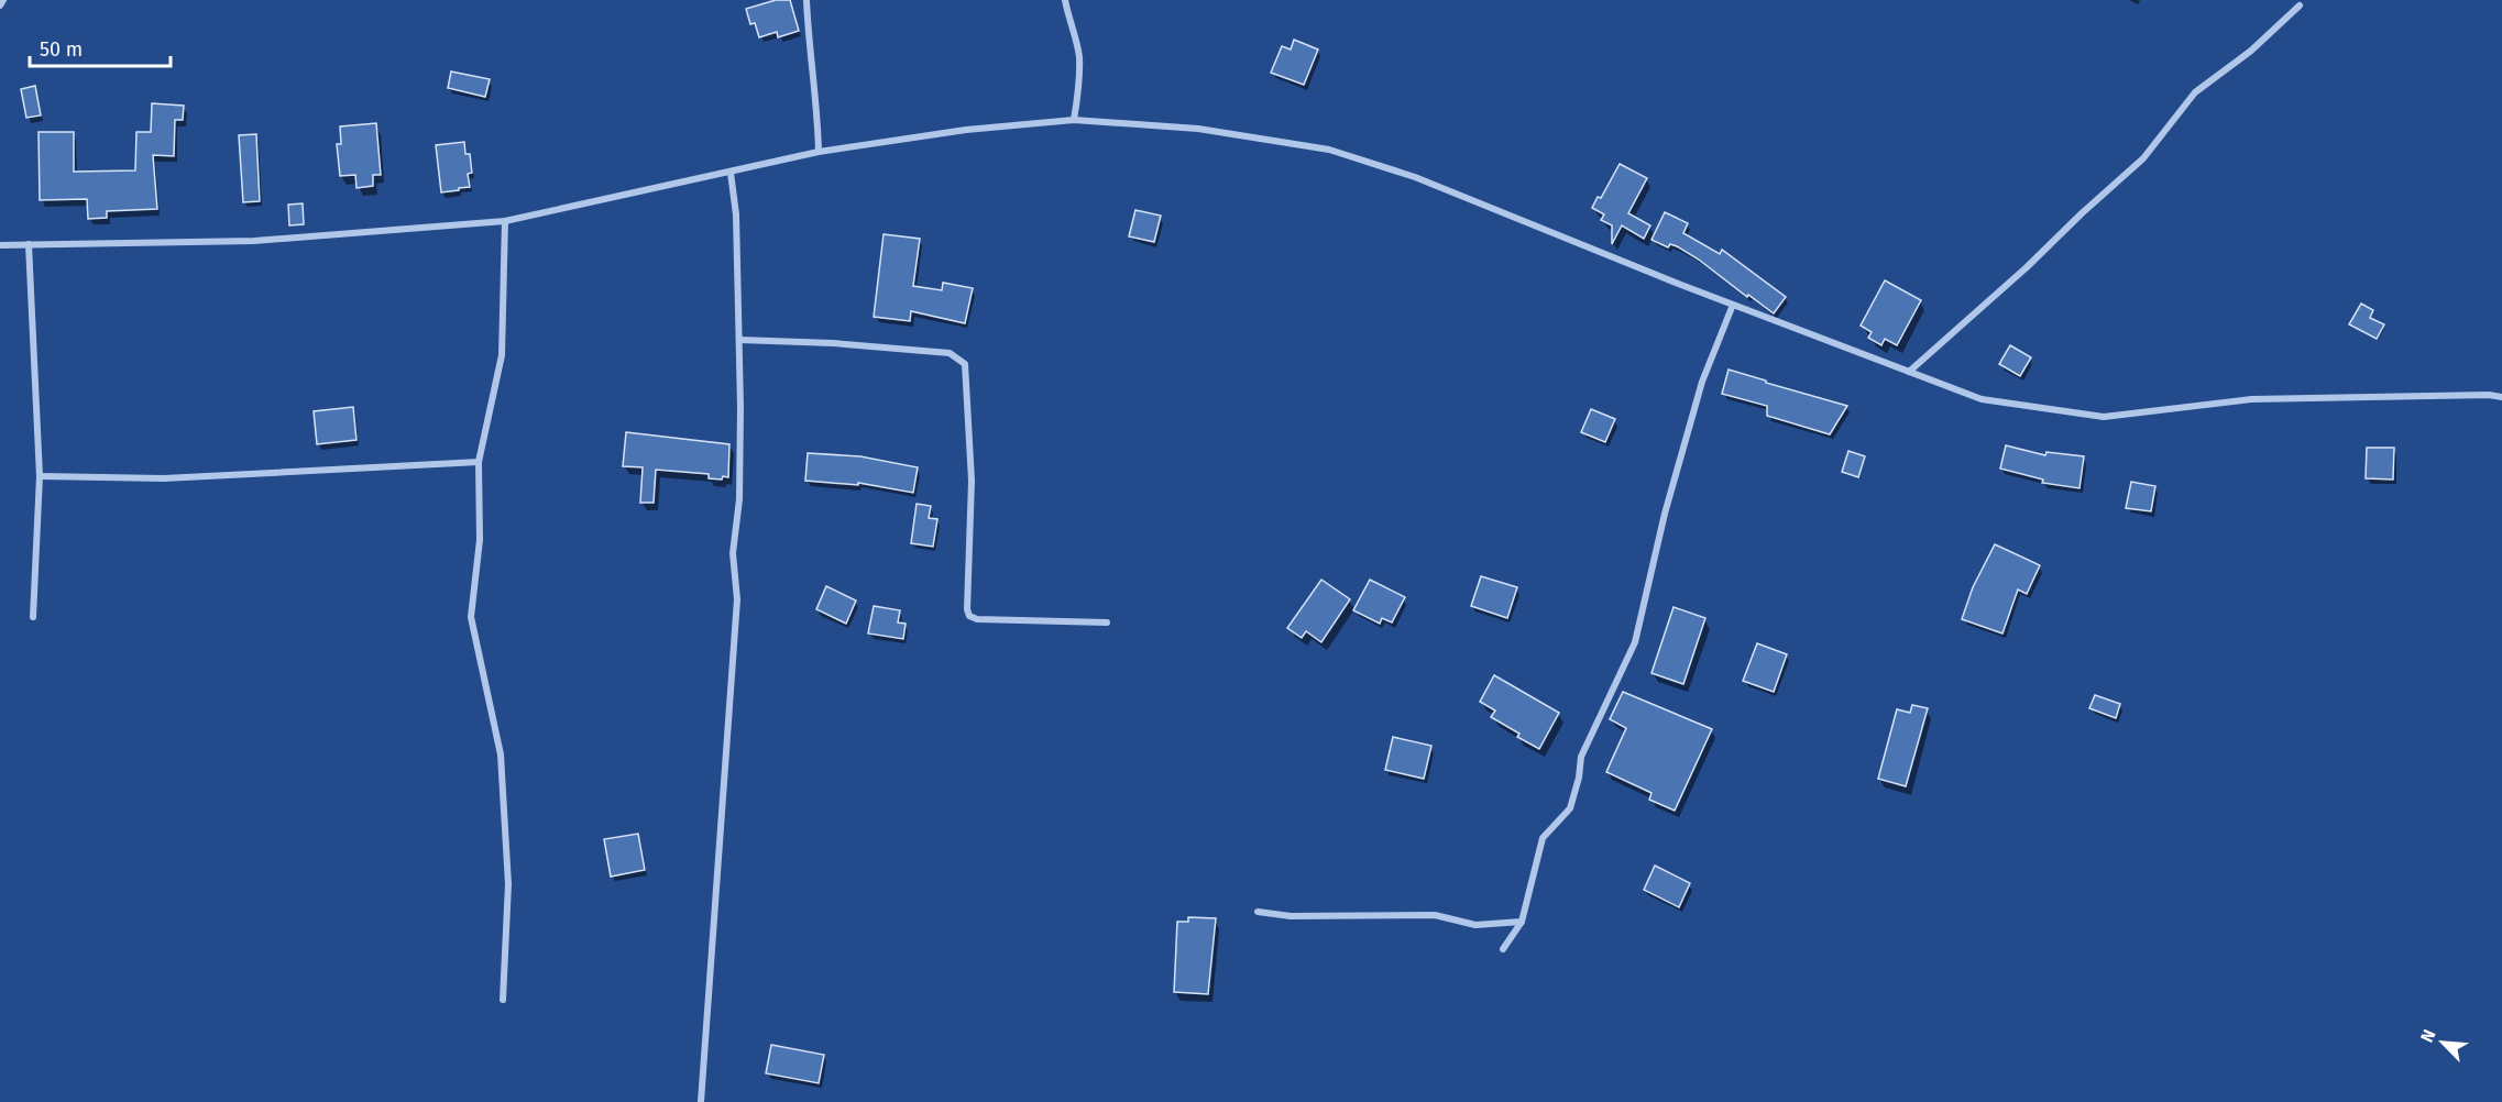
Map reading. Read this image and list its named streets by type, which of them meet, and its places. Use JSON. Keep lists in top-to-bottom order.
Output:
{
  "scale_bar": "50 m",
  "north": "top left"
}
